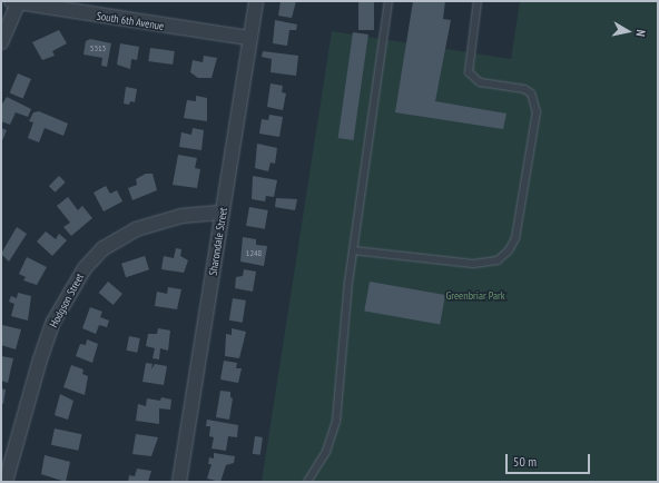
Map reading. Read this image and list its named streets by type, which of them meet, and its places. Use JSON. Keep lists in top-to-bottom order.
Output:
{
  "streets": {
    "street": ["South 6th Avenue", "Sharondale Street", "Hodgson Street"]
  },
  "crossings": [
    ["South 6th Avenue", "Sharondale Street"],
    ["Sharondale Street", "Hodgson Street"]
  ],
  "parks": ["Greenbriar Park"],
  "house_numbers": ["5313", "1248"],
  "scale_bar": "50 m",
  "north": "right"
}
